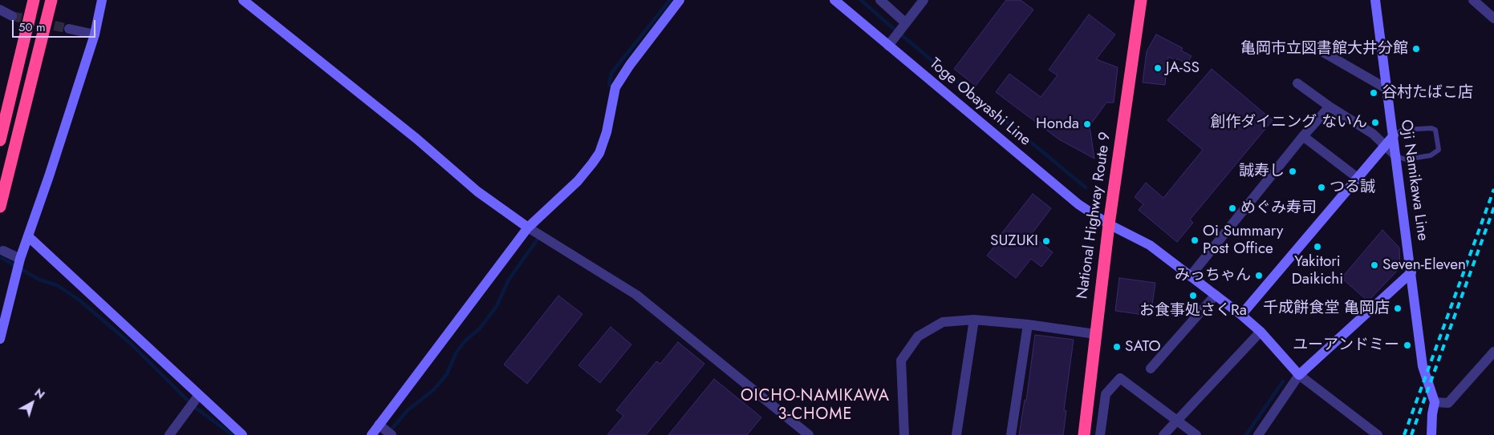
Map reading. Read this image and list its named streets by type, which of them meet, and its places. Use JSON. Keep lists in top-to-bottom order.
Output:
{
  "streets": {
    "highway": ["National Highway Route 9"],
    "street": ["Toge Obayashi Line", "Oji Namikawa Line"]
  },
  "crossings": [
    ["Toge Obayashi Line", "National Highway Route 9"]
  ],
  "districts": ["OICHO-NAMIKAWA 3-CHOME"],
  "places": [
    "亀岡市立図書館大井分館",
    "JA-SS",
    "谷村たばこ店",
    "創作ダイニング ないん",
    "Honda",
    "誠寿し",
    "つる誠",
    "めぐみ寿司",
    "Oi Summary Post Office",
    "SUZUKI",
    "Yakitori Daikichi",
    "Seven-Eleven",
    "みっちゃん",
    "お食事処さくRa",
    "千成餅食堂 亀岡店",
    "ユーアンドミー",
    "SATO"
  ],
  "scale_bar": "50 m",
  "north": "top right"
}
